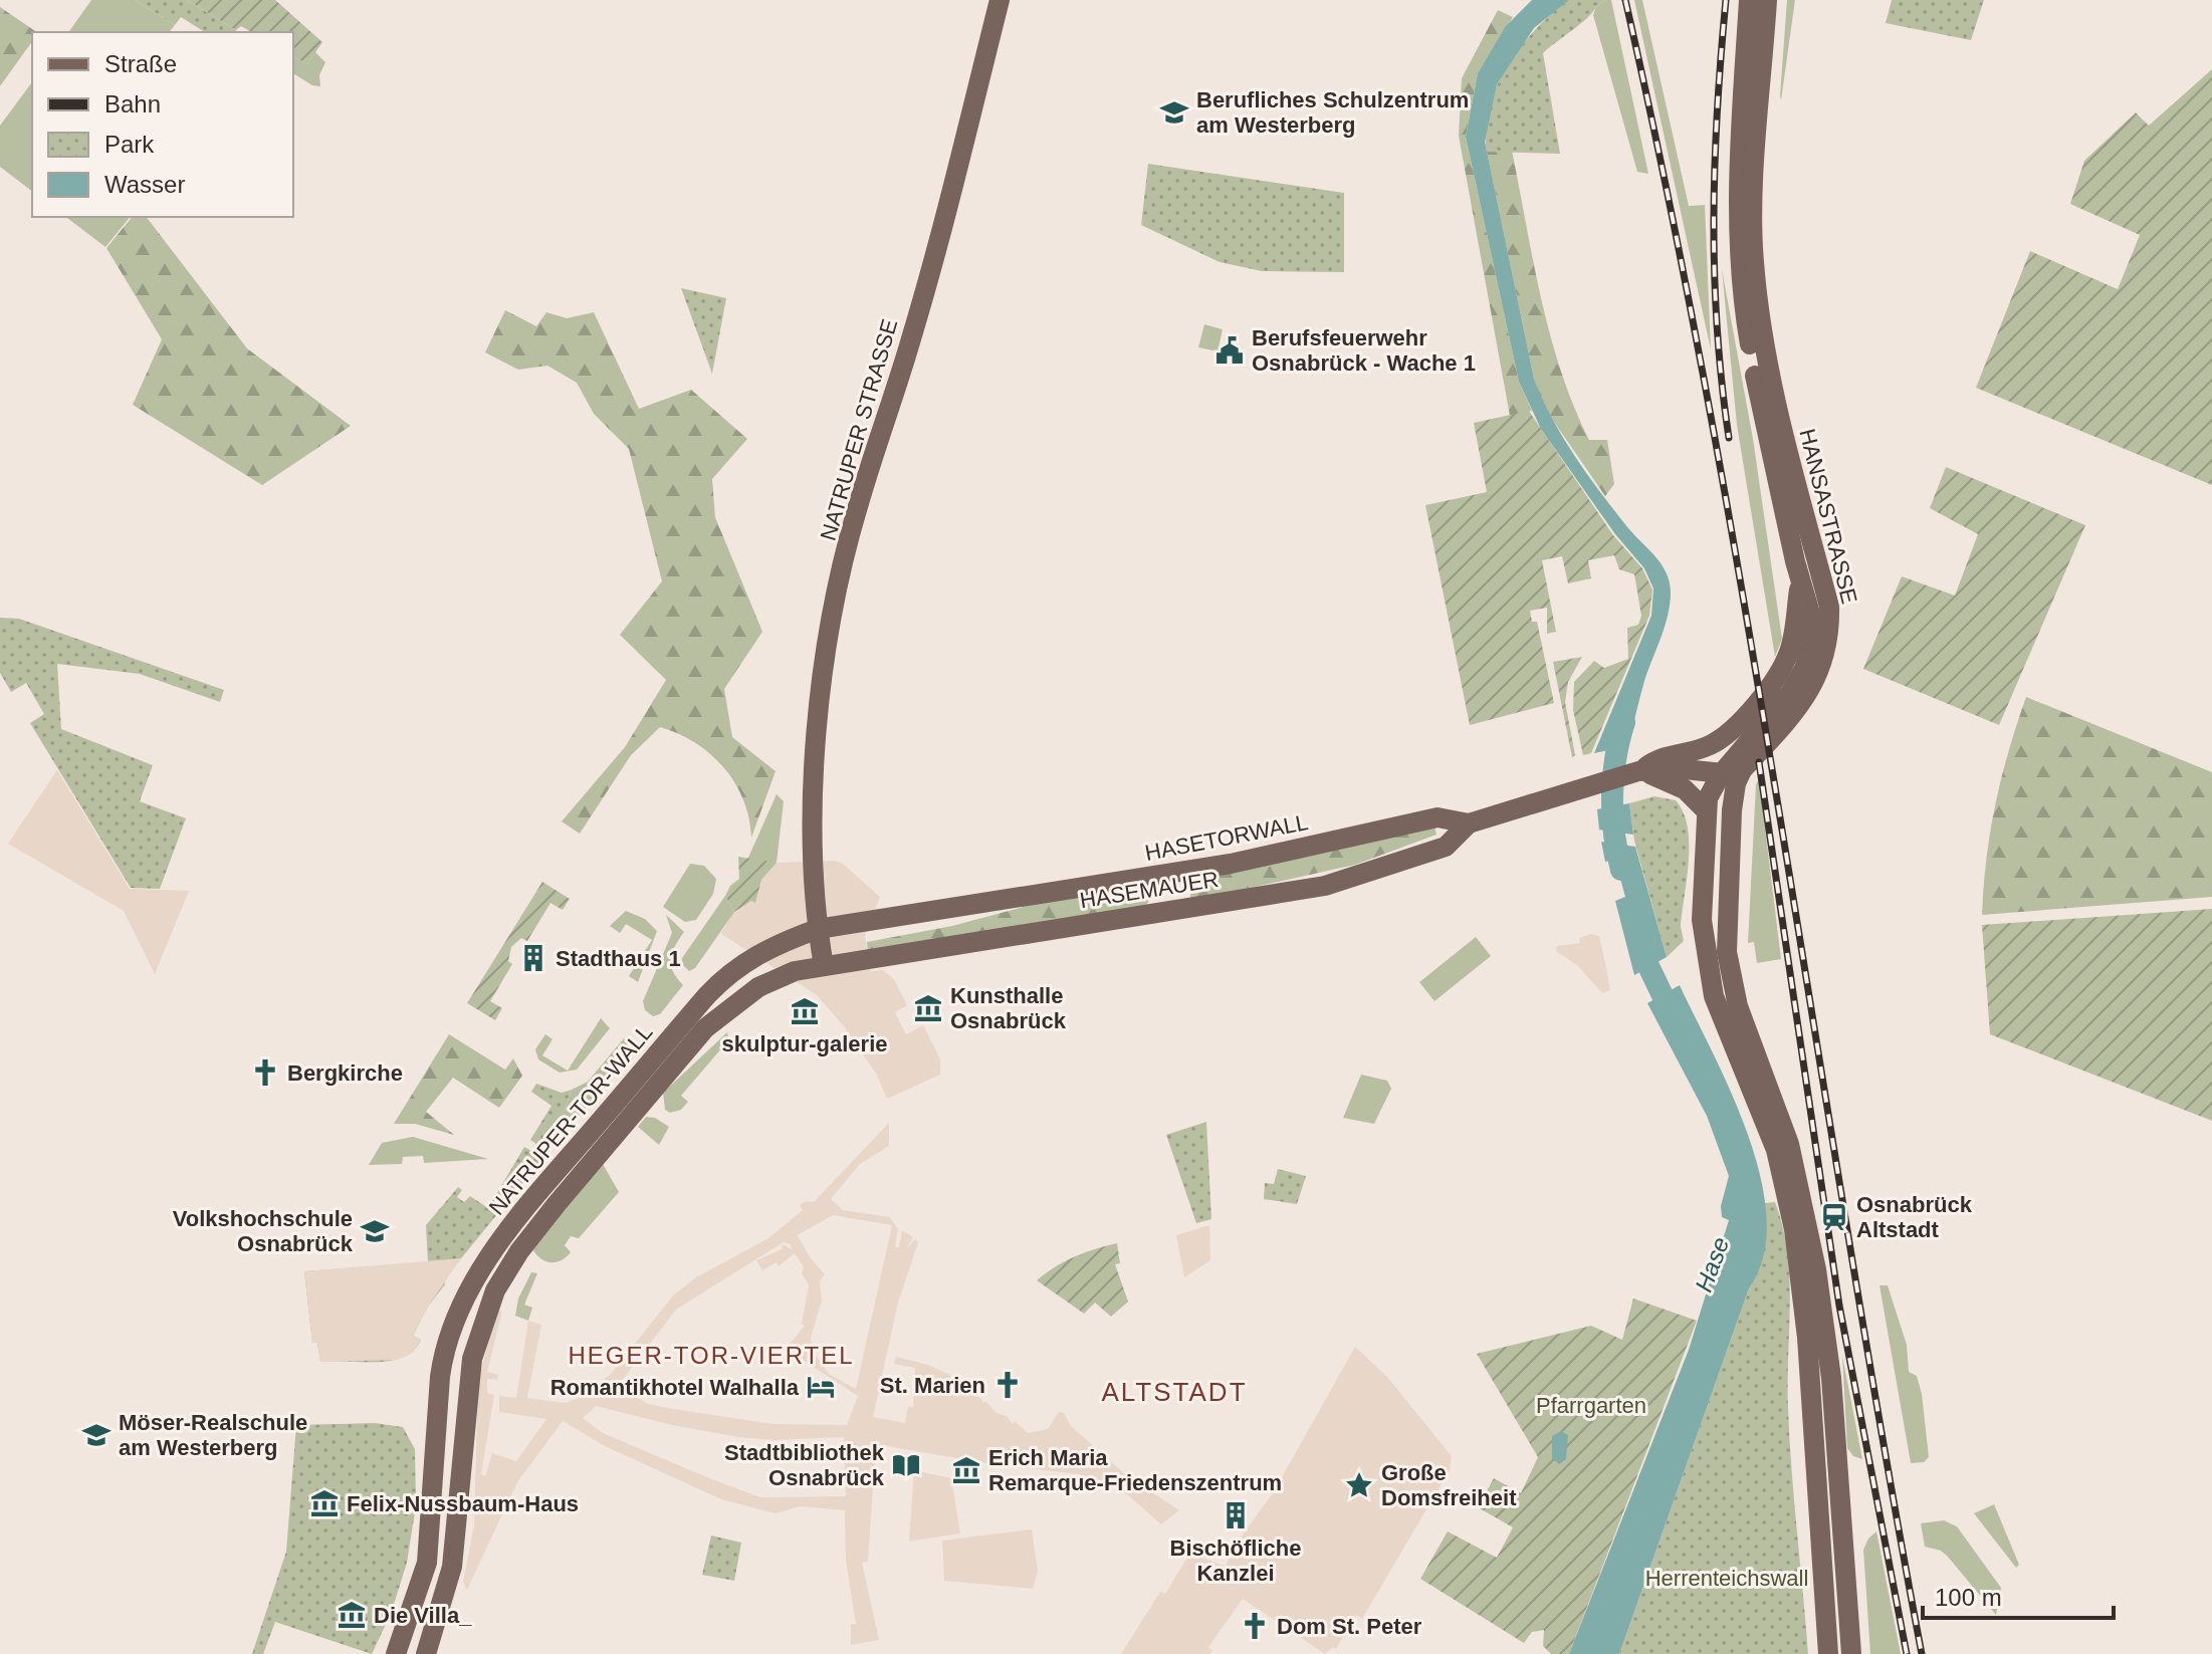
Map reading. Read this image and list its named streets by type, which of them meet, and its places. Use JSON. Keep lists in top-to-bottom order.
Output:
{
  "streets": {
    "main road": [
      "NATRUPER STRASSE",
      "HANSASTRASSE",
      "HASETORWALL",
      "HASEMAUER",
      "NATRUPER-TOR-WALL"
    ]
  },
  "crossings": [
    ["NATRUPER STRASSE", "HASETORWALL"],
    ["NATRUPER STRASSE", "HASEMAUER"],
    ["NATRUPER STRASSE", "NATRUPER-TOR-WALL"],
    ["HANSASTRASSE", "HASETORWALL"],
    ["HASETORWALL", "HASEMAUER"],
    ["HASETORWALL", "NATRUPER-TOR-WALL"],
    ["HASEMAUER", "NATRUPER-TOR-WALL"]
  ],
  "districts": ["HEGER-TOR-VIERTEL", "ALTSTADT"],
  "water": ["Hase"],
  "parks": ["Pfarrgarten", "Herrenteichswall"],
  "places": {
    "school or university": ["Berufliches Schulzentrum am Westerberg", "Volkshochschule Osnabrück", "Möser-Realschule am Westerberg"],
    "public building": ["Berufsfeuerwehr Osnabrück - Wache 1"],
    "building": ["Stadthaus 1", "Bischöfliche Kanzlei"],
    "museum": [
      "Kunsthalle Osnabrück",
      "skulptur-galerie",
      "Erich Maria Remarque-Friedenszentrum",
      "Felix-Nussbaum-Haus",
      "Die Villa_"
    ],
    "church": ["Bergkirche", "St. Marien", "Dom St. Peter"],
    "station": ["Osnabrück Altstadt"],
    "hotel": ["Romantikhotel Walhalla"],
    "library": ["Stadtbibliothek Osnabrück"],
    "place": ["Große Domsfreiheit"]
  },
  "legend": [
    "Straße",
    "Bahn",
    "Park",
    "Wasser"
  ],
  "scale_bar": "100 m"
}
